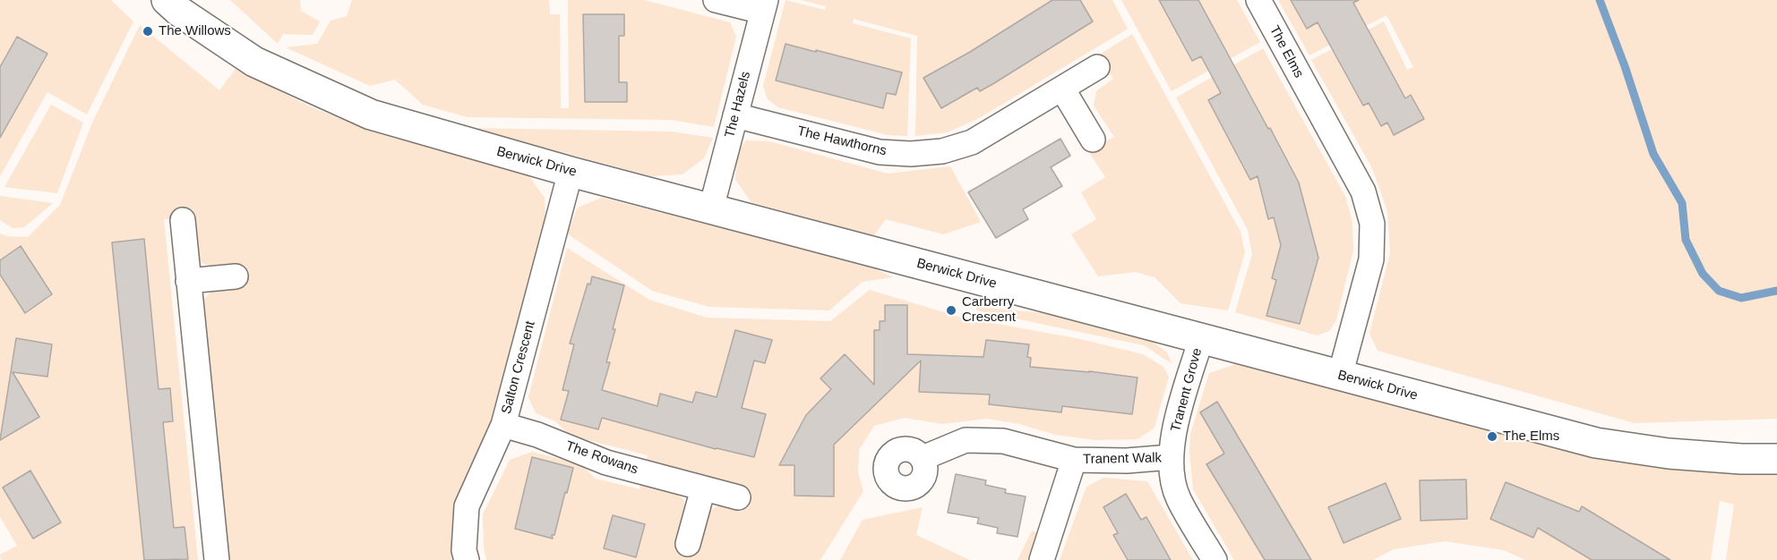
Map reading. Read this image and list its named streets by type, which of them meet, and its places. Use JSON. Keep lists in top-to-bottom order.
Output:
{
  "streets": {
    "street": [
      "The Elms",
      "The Hazels",
      "The Hawthorns",
      "Berwick Drive",
      "Salton Crescent",
      "Tranent Grove",
      "The Rowans",
      "Tranent Walk"
    ]
  },
  "crossings": [
    ["The Elms", "Berwick Drive"],
    ["The Hazels", "The Hawthorns"],
    ["The Hazels", "Berwick Drive"],
    ["Berwick Drive", "Salton Crescent"],
    ["Berwick Drive", "Tranent Grove"],
    ["Salton Crescent", "The Rowans"],
    ["Tranent Grove", "Tranent Walk"]
  ],
  "places": ["The Willows", "Carberry Crescent", "The Elms"]
}
